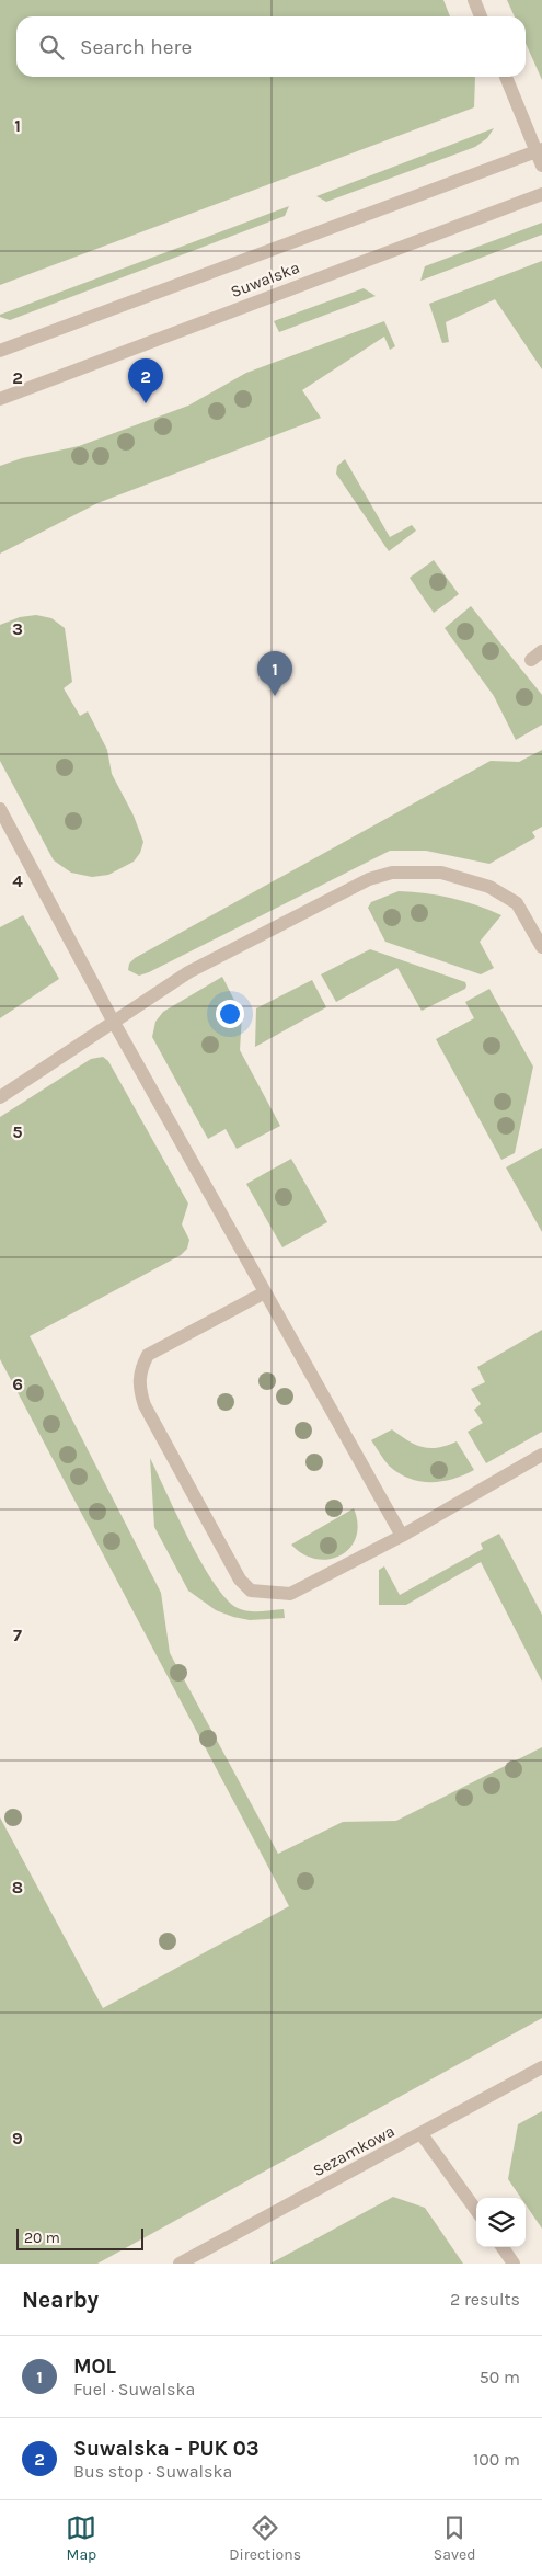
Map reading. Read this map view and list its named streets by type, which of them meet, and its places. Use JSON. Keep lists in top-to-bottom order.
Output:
{
  "streets": {
    "street": ["Suwalska", "Sezamkowa"]
  },
  "scale_bar": "20 m",
  "page": {
    "search": "Search here",
    "pins": ["2", "1"],
    "scale": "20 m",
    "heading": ["Nearby", "2 results"],
    "list": [
      {
        "mark": "1",
        "name": "MOL",
        "note": "Fuel · Suwalska",
        "value": "50 m"
      },
      {
        "mark": "2",
        "name": "Suwalska - PUK 03",
        "note": "Bus stop · Suwalska",
        "value": "100 m"
      }
    ],
    "nav": ["Map", "Directions", "Saved"]
  },
  "grid": {
    "rows": [
      "1",
      "2",
      "3",
      "4",
      "5",
      "6",
      "7",
      "8",
      "9"
    ]
  }
}
